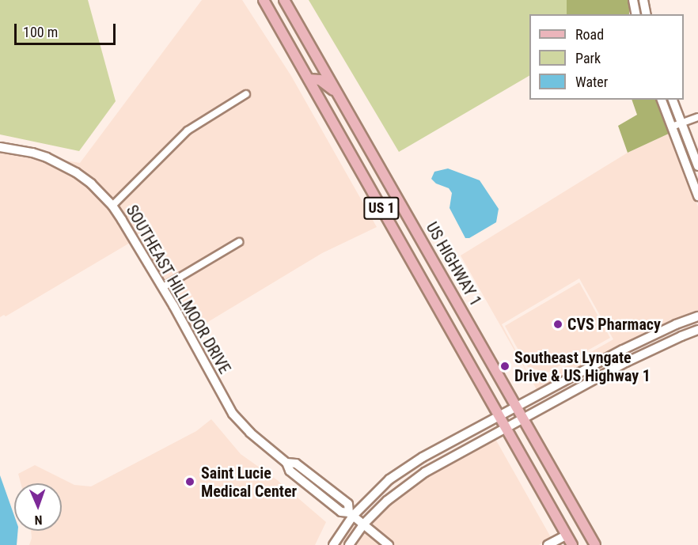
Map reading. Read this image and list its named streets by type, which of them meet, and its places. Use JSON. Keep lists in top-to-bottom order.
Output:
{
  "streets": {
    "main road": ["US 1", "US HIGHWAY 1"],
    "street": ["SOUTHEAST HILLMOOR DRIVE"]
  },
  "places": ["CVS Pharmacy", "Southeast Lyngate Drive & US Highway 1", "Saint Lucie Medical Center"],
  "legend": ["Road", "Park", "Water"],
  "scale_bar": "100 m",
  "north": "bottom"
}
